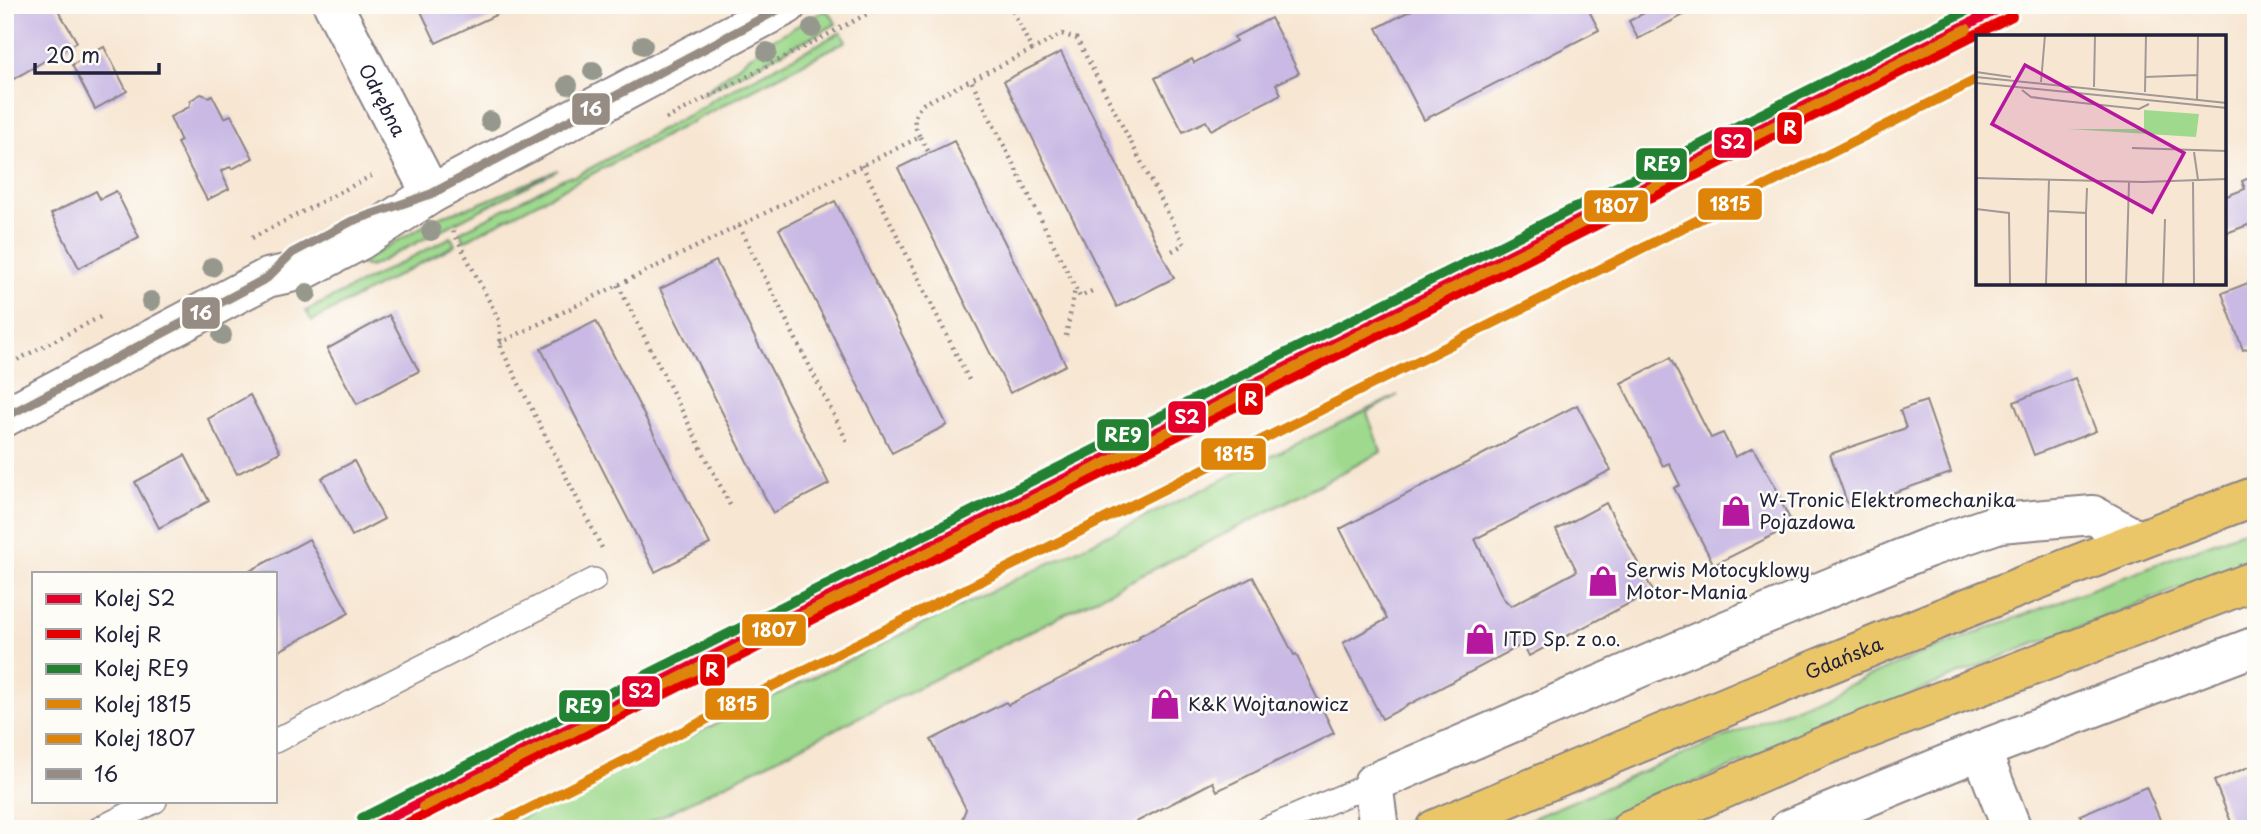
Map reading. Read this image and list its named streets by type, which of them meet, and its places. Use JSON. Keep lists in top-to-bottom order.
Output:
{
  "streets": {
    "main road": ["Gdańska"],
    "street": ["Odrębna"]
  },
  "places": {
    "shop": [
      "W-Tronic Elektromechanika Pojazdowa",
      "Serwis Motocyklowy Motor-Mania",
      "ITD Sp. z o.o.",
      "K&K Wojtanowicz"
    ]
  },
  "lines": [
    "rail line S2",
    "rail line RE9",
    "transit line 16",
    "rail line R",
    "rail line 1807",
    "rail line 1815"
  ],
  "legend": [
    "Kolej S2",
    "Kolej R",
    "Kolej RE9",
    "Kolej 1815",
    "Kolej 1807",
    "16"
  ],
  "scale_bar": "20 m"
}
